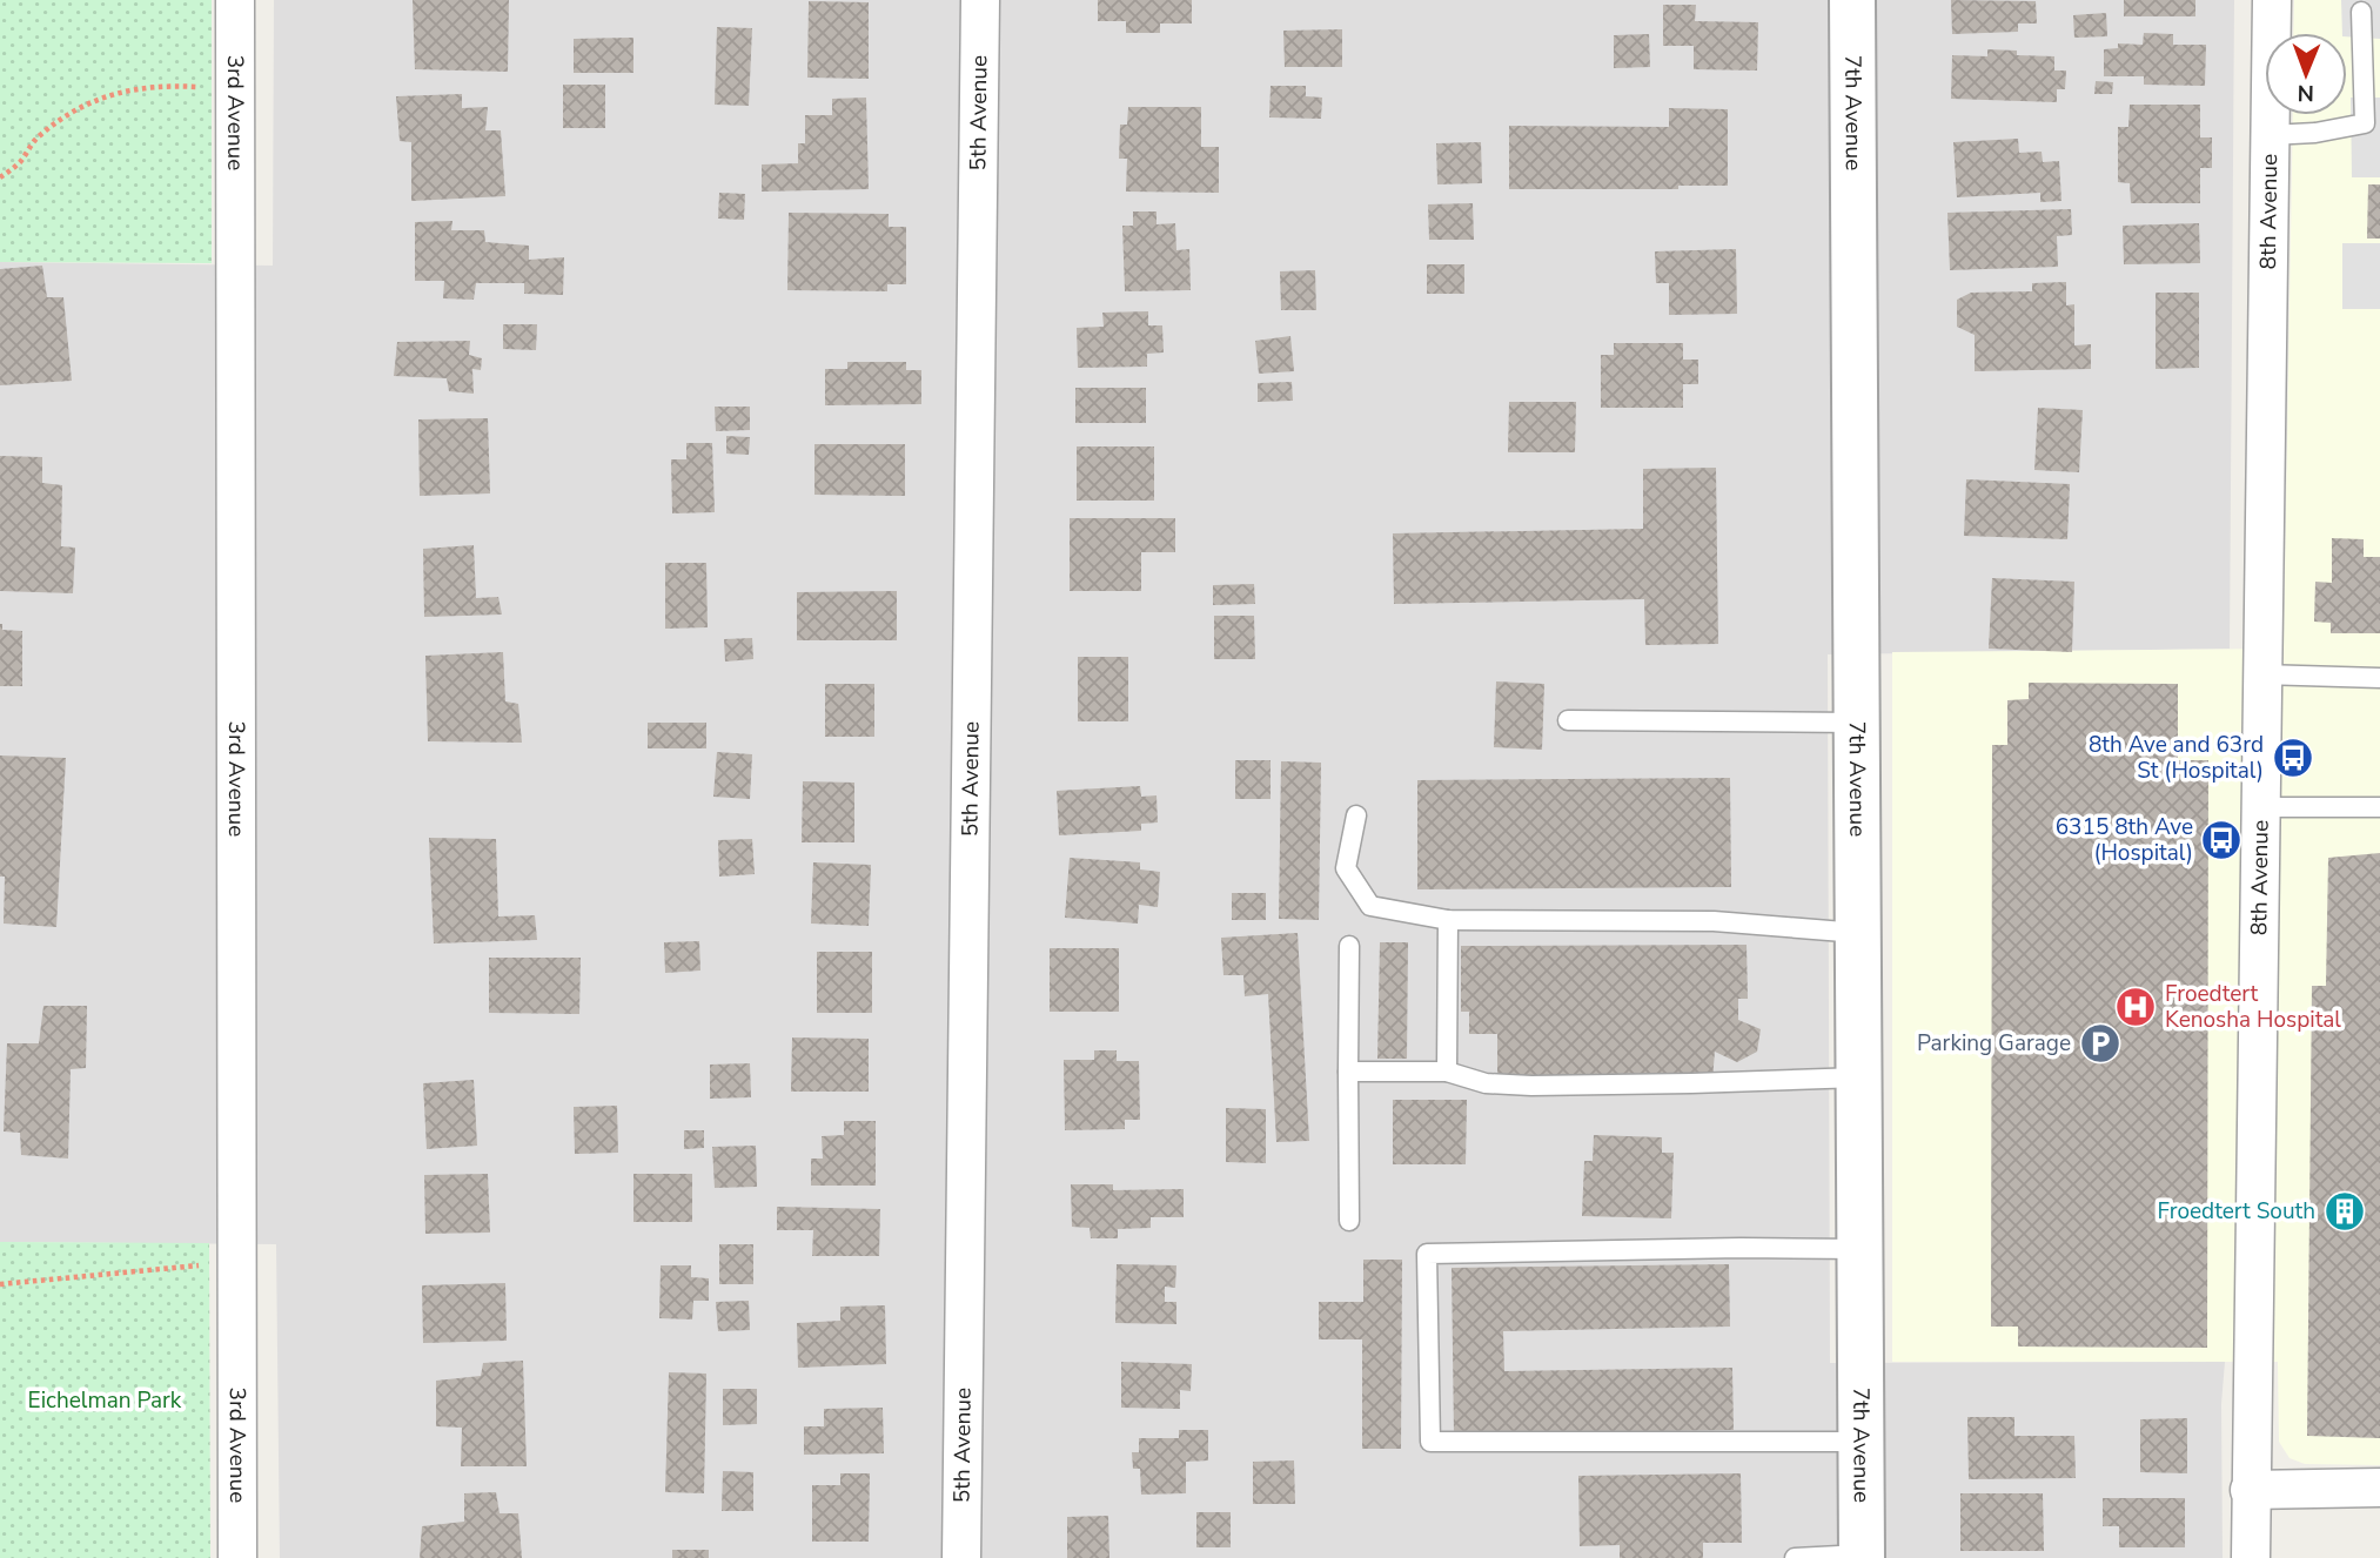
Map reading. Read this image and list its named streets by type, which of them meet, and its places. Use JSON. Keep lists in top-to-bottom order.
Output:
{
  "streets": {
    "street": [
      "3rd Avenue",
      "5th Avenue",
      "7th Avenue",
      "8th Avenue"
    ]
  },
  "parks": ["Eichelman Park"],
  "places": {
    "bus stop": ["8th Ave and 63rd St (Hospital)", "6315 8th Ave (Hospital)"],
    "hospital": ["Froedtert Kenosha Hospital"],
    "parking": ["Parking Garage"],
    "building": ["Froedtert South"]
  },
  "north": "bottom"
}
